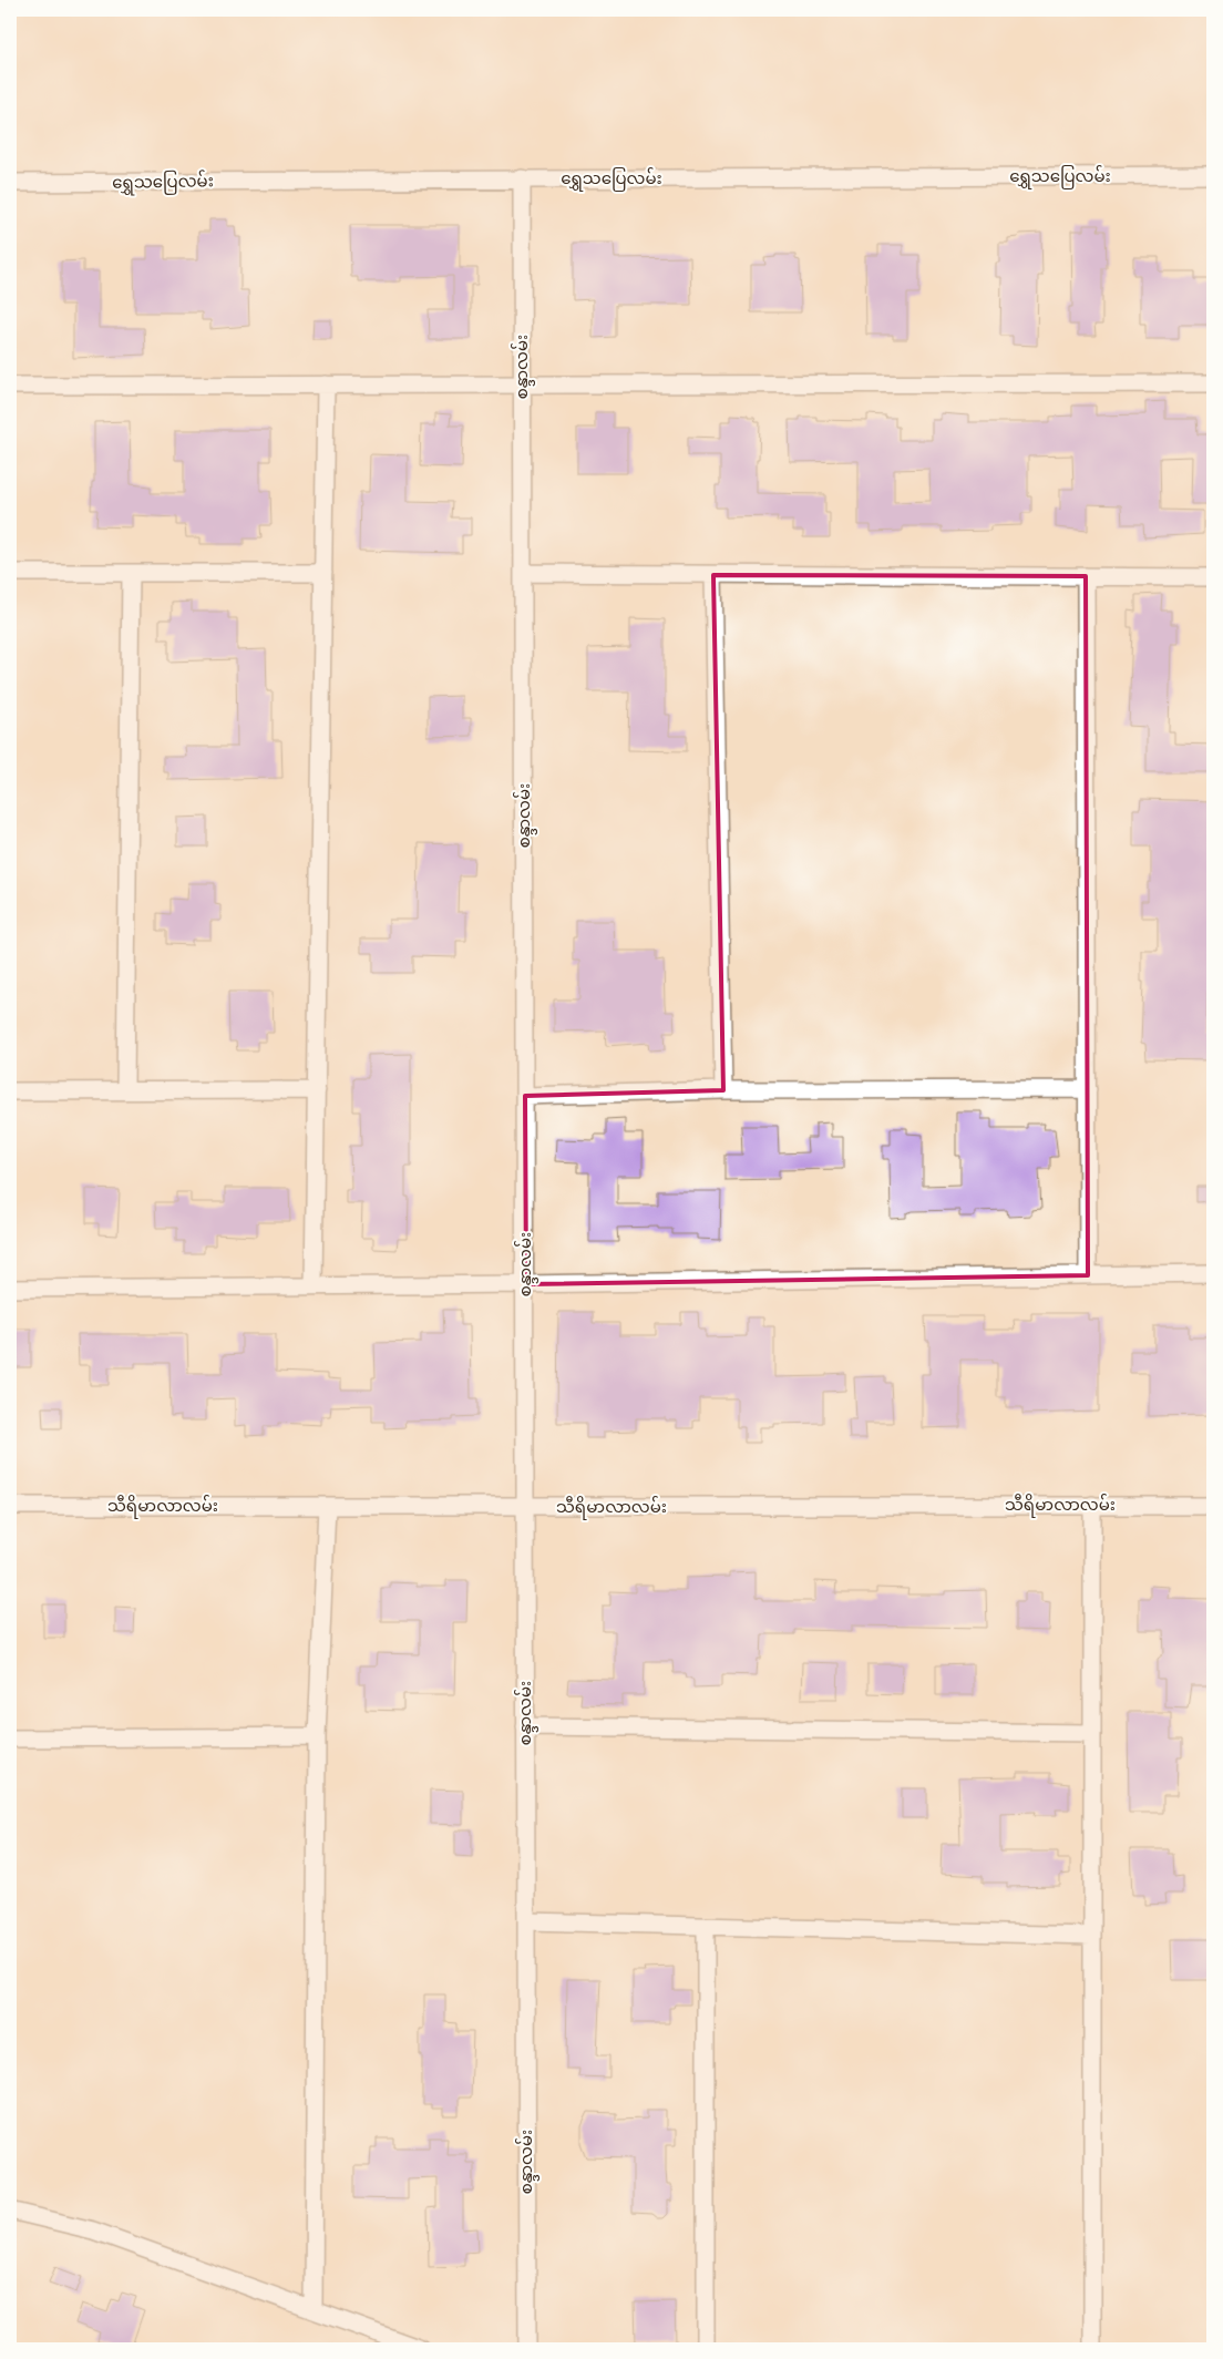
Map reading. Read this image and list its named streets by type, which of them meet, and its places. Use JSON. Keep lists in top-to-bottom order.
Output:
{
  "streets": {
    "street": ["ရွှေသပြေလမ်း", "စန္ဒာလမ်း", "သီရိမာလာလမ်း"]
  },
  "crossings": [
    ["ရွှေသပြေလမ်း", "စန္ဒာလမ်း"],
    ["စန္ဒာလမ်း", "သီရိမာလာလမ်း"]
  ]
}
